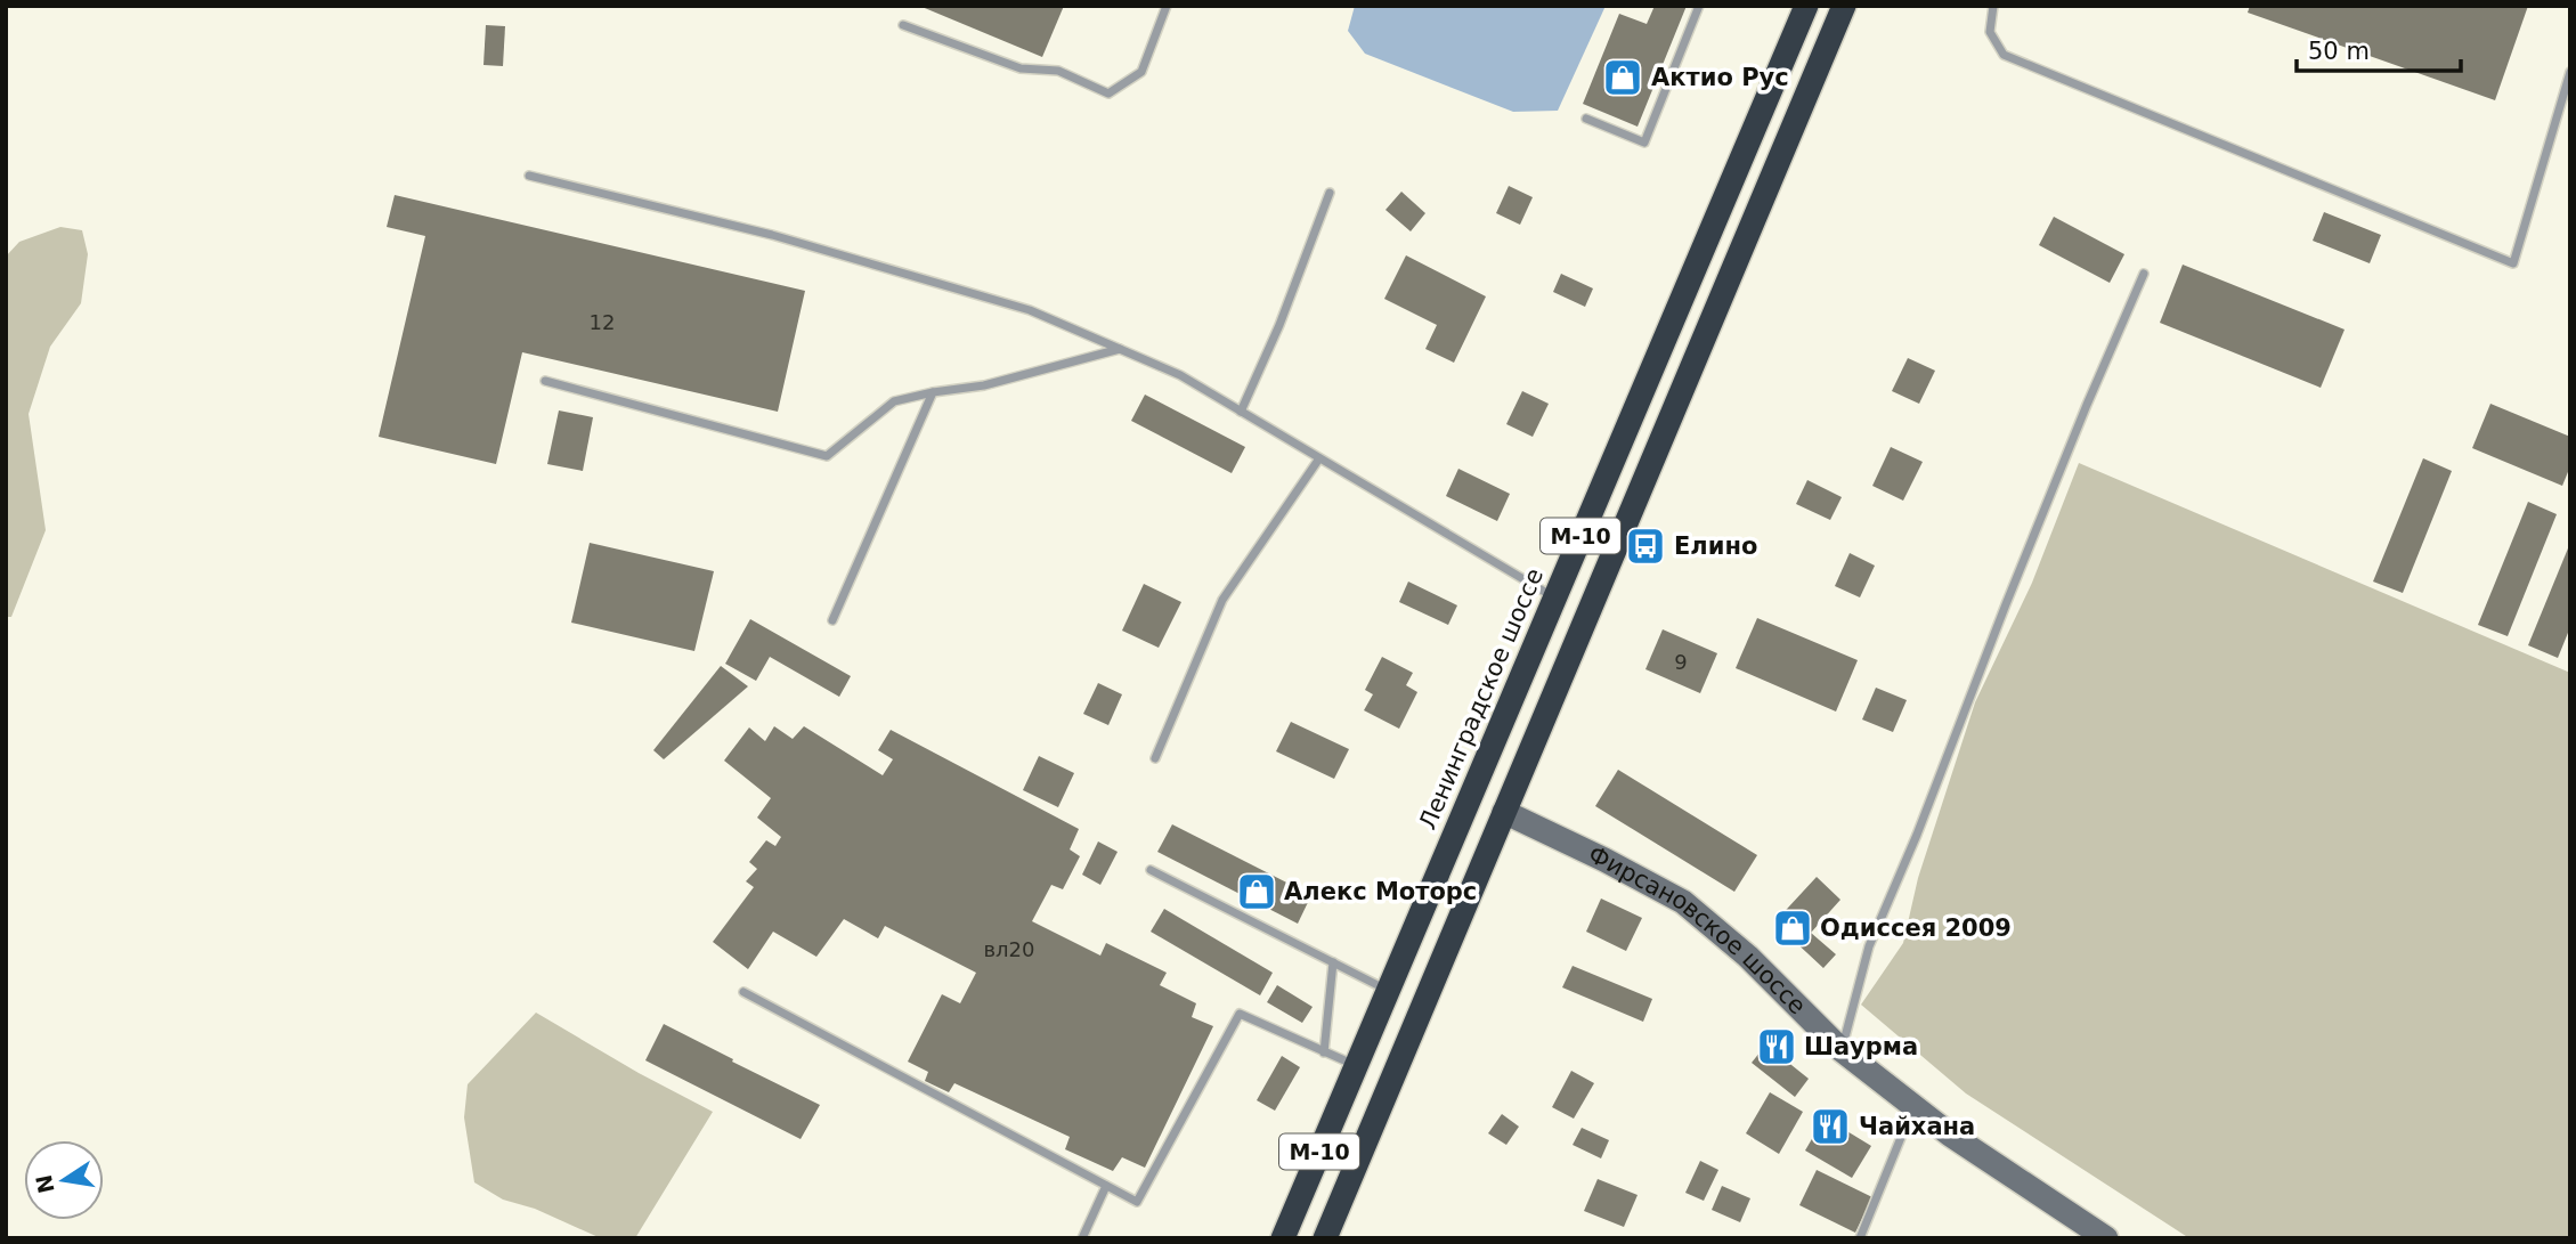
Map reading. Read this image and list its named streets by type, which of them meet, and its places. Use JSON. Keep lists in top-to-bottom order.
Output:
{
  "streets": {
    "highway": ["М-10", "Ленинградское шоссе"],
    "main road": ["Фирсановское шоссе"]
  },
  "crossings": [
    ["М-10", "Фирсановское шоссе"]
  ],
  "places": {
    "shop": ["Актио Рус", "Алекс Моторс", "Одиссея 2009"],
    "bus stop": ["Елино"],
    "restaurant": ["Шаурма", "Чайхана"]
  },
  "house_numbers": ["12", "9", "вл20"],
  "scale_bar": "50 m",
  "north": "left"
}
